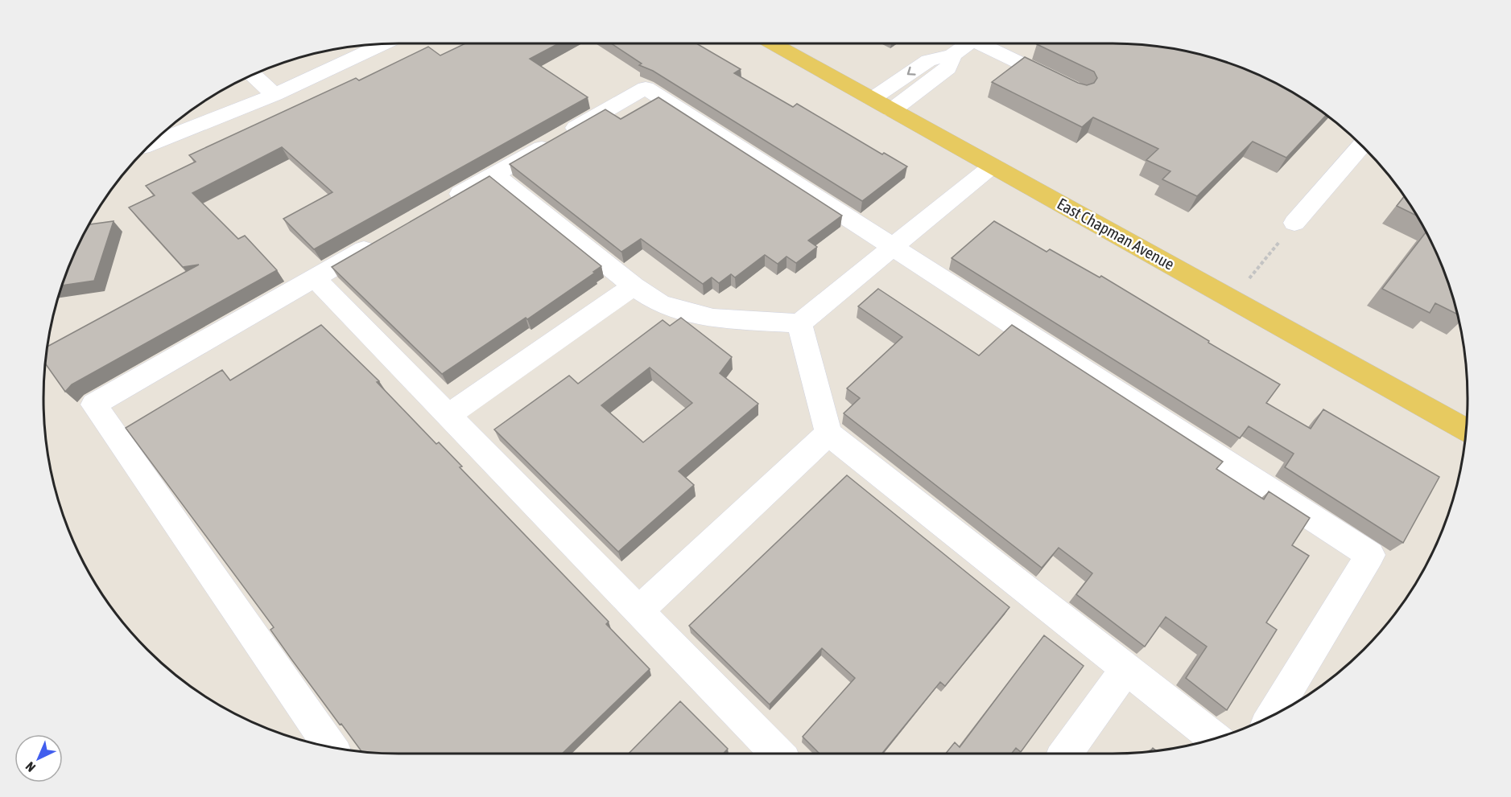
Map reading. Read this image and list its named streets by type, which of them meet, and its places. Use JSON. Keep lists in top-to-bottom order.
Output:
{
  "streets": {
    "main road": ["East Chapman Avenue"]
  },
  "north": "bottom left"
}
